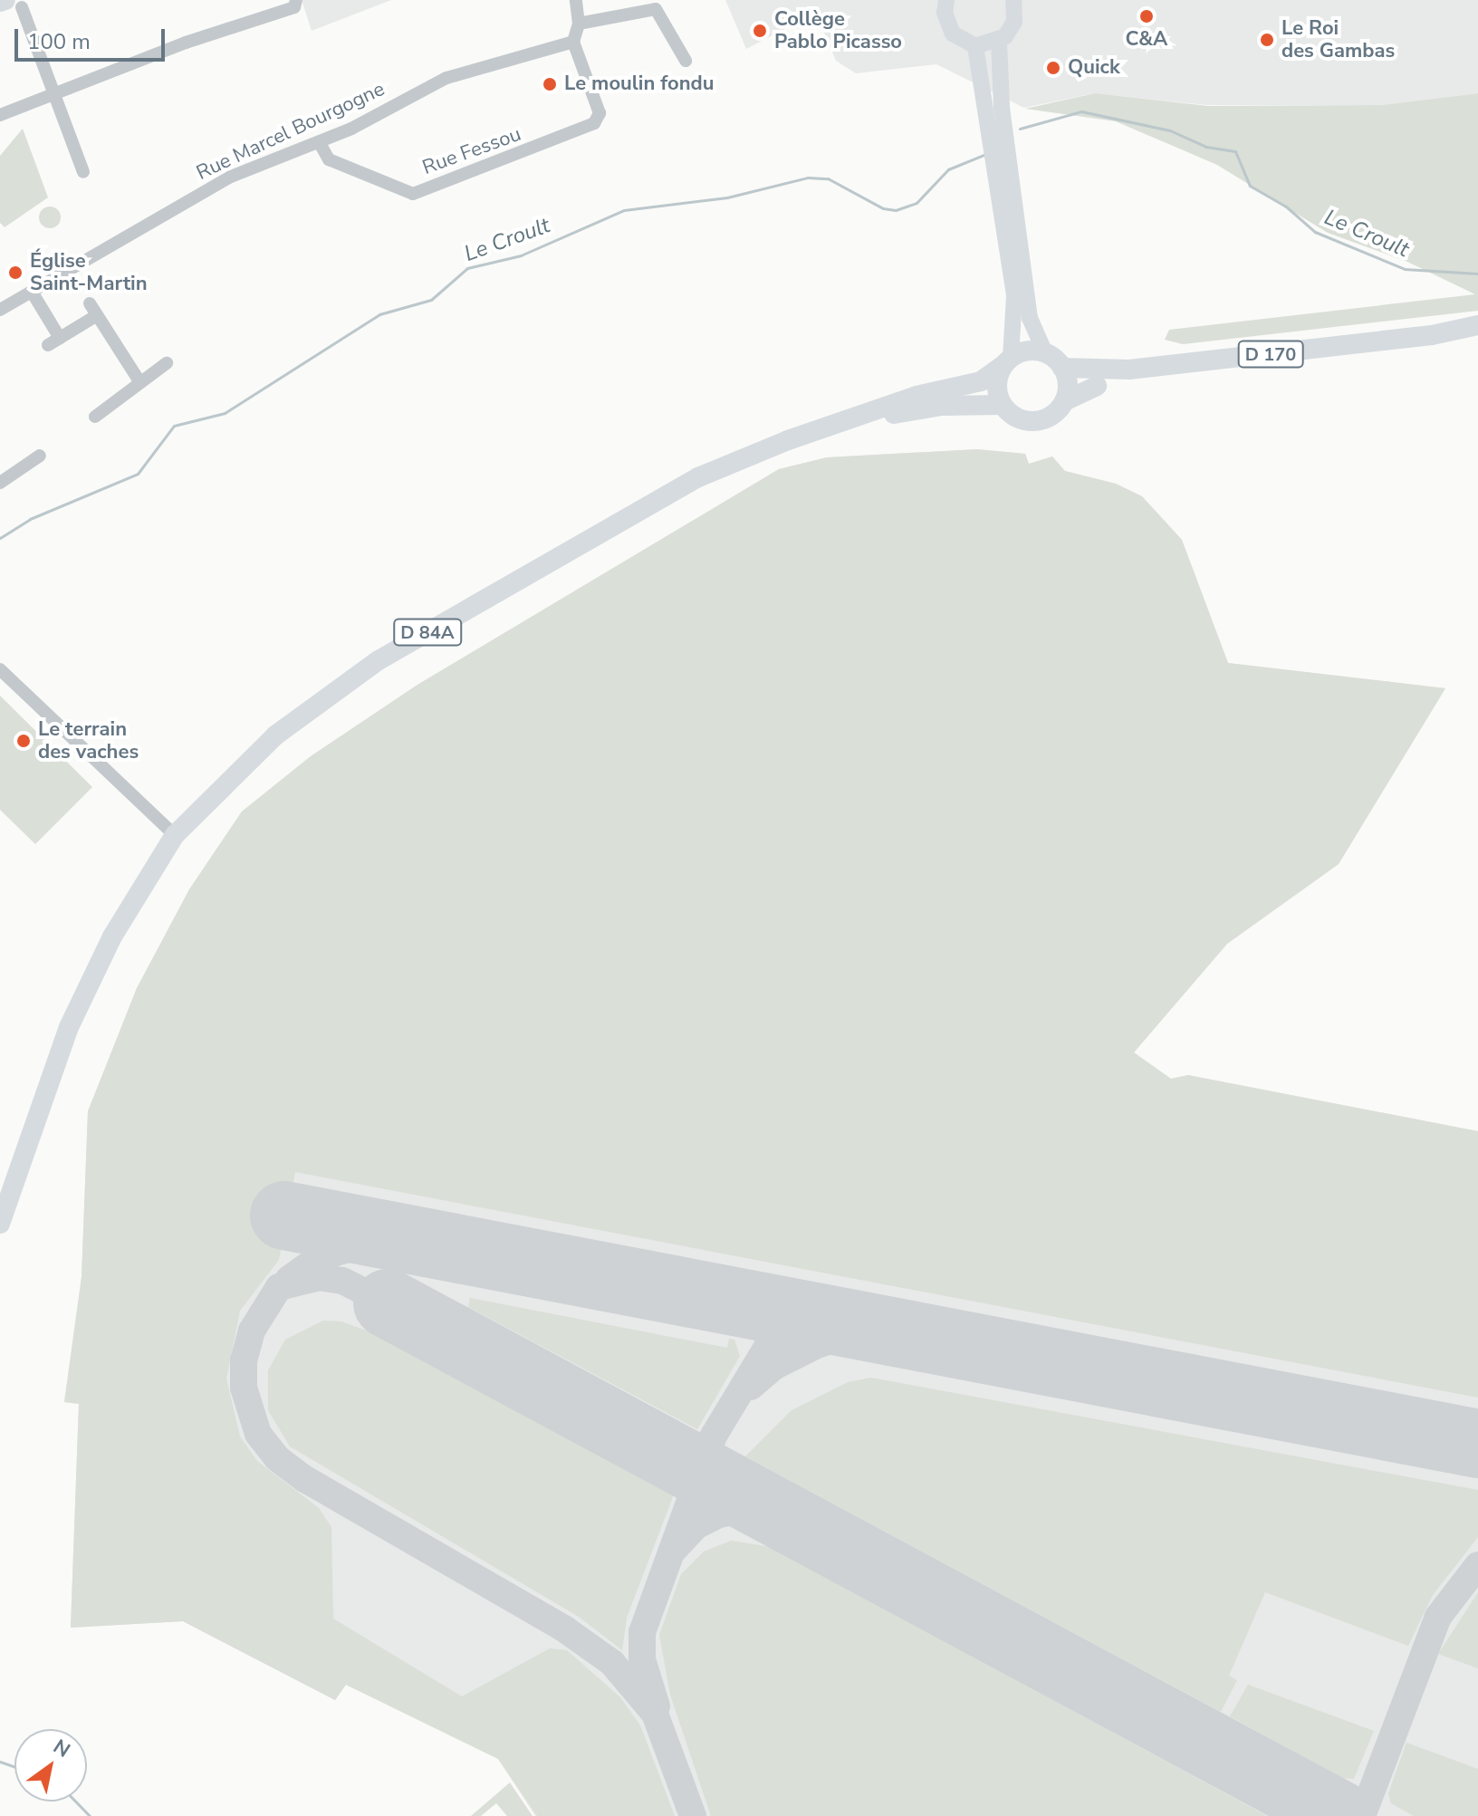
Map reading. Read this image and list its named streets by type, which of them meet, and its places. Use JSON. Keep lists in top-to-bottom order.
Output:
{
  "streets": {
    "main road": ["D 170", "D 84A"],
    "street": ["Rue Marcel Bourgogne", "Rue Fessou"]
  },
  "crossings": [
    ["Rue Marcel Bourgogne", "Rue Fessou"],
    ["D 170", "D 84A"]
  ],
  "water": ["Le Croult"],
  "places": [
    "C&A",
    "Collège Pablo Picasso",
    "Le Roi des Gambas",
    "Quick",
    "Le moulin fondu",
    "Église Saint-Martin",
    "Le terrain des vaches"
  ],
  "scale_bar": "100 m",
  "north": "top right"
}
